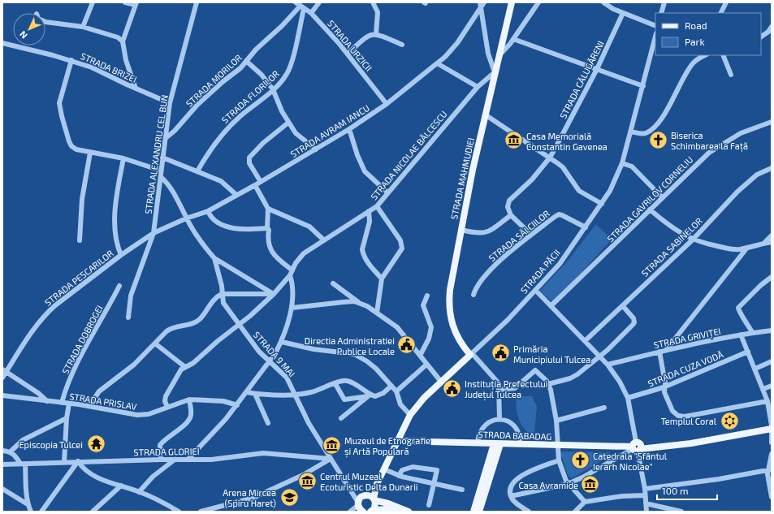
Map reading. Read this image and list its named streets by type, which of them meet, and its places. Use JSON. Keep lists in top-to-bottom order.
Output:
{
  "streets": {
    "main road": ["STRADA MAHMUDIEI", "STRADA PĂCII", "STRADA BABADAG"],
    "street": [
      "STRADA URZICII",
      "STRADA BRIZEI",
      "STRADA CĂLUGĂRENI",
      "STRADA MORILOR",
      "STRADA FLORILOR",
      "STRADA AVRAM IANCU",
      "STRADA ALEXANDRU CEL BUN",
      "STRADA NICOLAE BĂLCESCU",
      "STRADA GAVRILOV CORNELIU",
      "STRADA SĂLCIILOR",
      "STRADA SABINELOR",
      "STRADA PESCARILOR",
      "STRADA GRIVIȚEI",
      "STRADA DOBROGEI",
      "STRADA 9 MAI",
      "STRADA CUZA VODĂ",
      "STRADA PRISLAV",
      "STRADA GLORIEI"
    ]
  },
  "crossings": [
    ["STRADA URZICII", "STRADA MORILOR"],
    ["STRADA URZICII", "STRADA FLORILOR"],
    ["STRADA URZICII", "STRADA AVRAM IANCU"],
    ["STRADA BRIZEI", "STRADA ALEXANDRU CEL BUN"],
    ["STRADA MORILOR", "STRADA FLORILOR"],
    ["STRADA MORILOR", "STRADA ALEXANDRU CEL BUN"],
    ["STRADA AVRAM IANCU", "STRADA ALEXANDRU CEL BUN"],
    ["STRADA AVRAM IANCU", "STRADA PESCARILOR"],
    ["STRADA ALEXANDRU CEL BUN", "STRADA PESCARILOR"],
    ["STRADA NICOLAE BĂLCESCU", "STRADA MAHMUDIEI"],
    ["STRADA NICOLAE BĂLCESCU", "STRADA 9 MAI"],
    ["STRADA NICOLAE BĂLCESCU", "STRADA PRISLAV"],
    ["STRADA MAHMUDIEI", "STRADA PĂCII"],
    ["STRADA SĂLCIILOR", "STRADA PĂCII"],
    ["STRADA PĂCII", "STRADA 9 MAI"],
    ["STRADA PĂCII", "STRADA BABADAG"],
    ["STRADA DOBROGEI", "STRADA PRISLAV"],
    ["STRADA 9 MAI", "STRADA GLORIEI"]
  ],
  "places": {
    "church": ["Biserica Schimbarea la Față", "Catedrala \"Sfântul Ierarh Nicolae\""],
    "museum": [
      "Casa Memorială Constantin Gavenea",
      "Muzeul de Etnografie și Artă Populară",
      "Centrul Muzeal Ecoturistic Delta Dunarii",
      "Casa Avramide"
    ],
    "public building": ["Directia Administratiei Publice Locale", "Primăria Municipiului Tulcea", "Instituția Prefectului Județul Tulcea"],
    "synagogue": ["Templul Coral"],
    "temple": ["Episcopia Tulcei"],
    "school or university": ["Arena Mircea (Spiru Haret)"]
  },
  "legend": ["Road", "Park"],
  "scale_bar": "100 m",
  "north": "bottom left"
}
